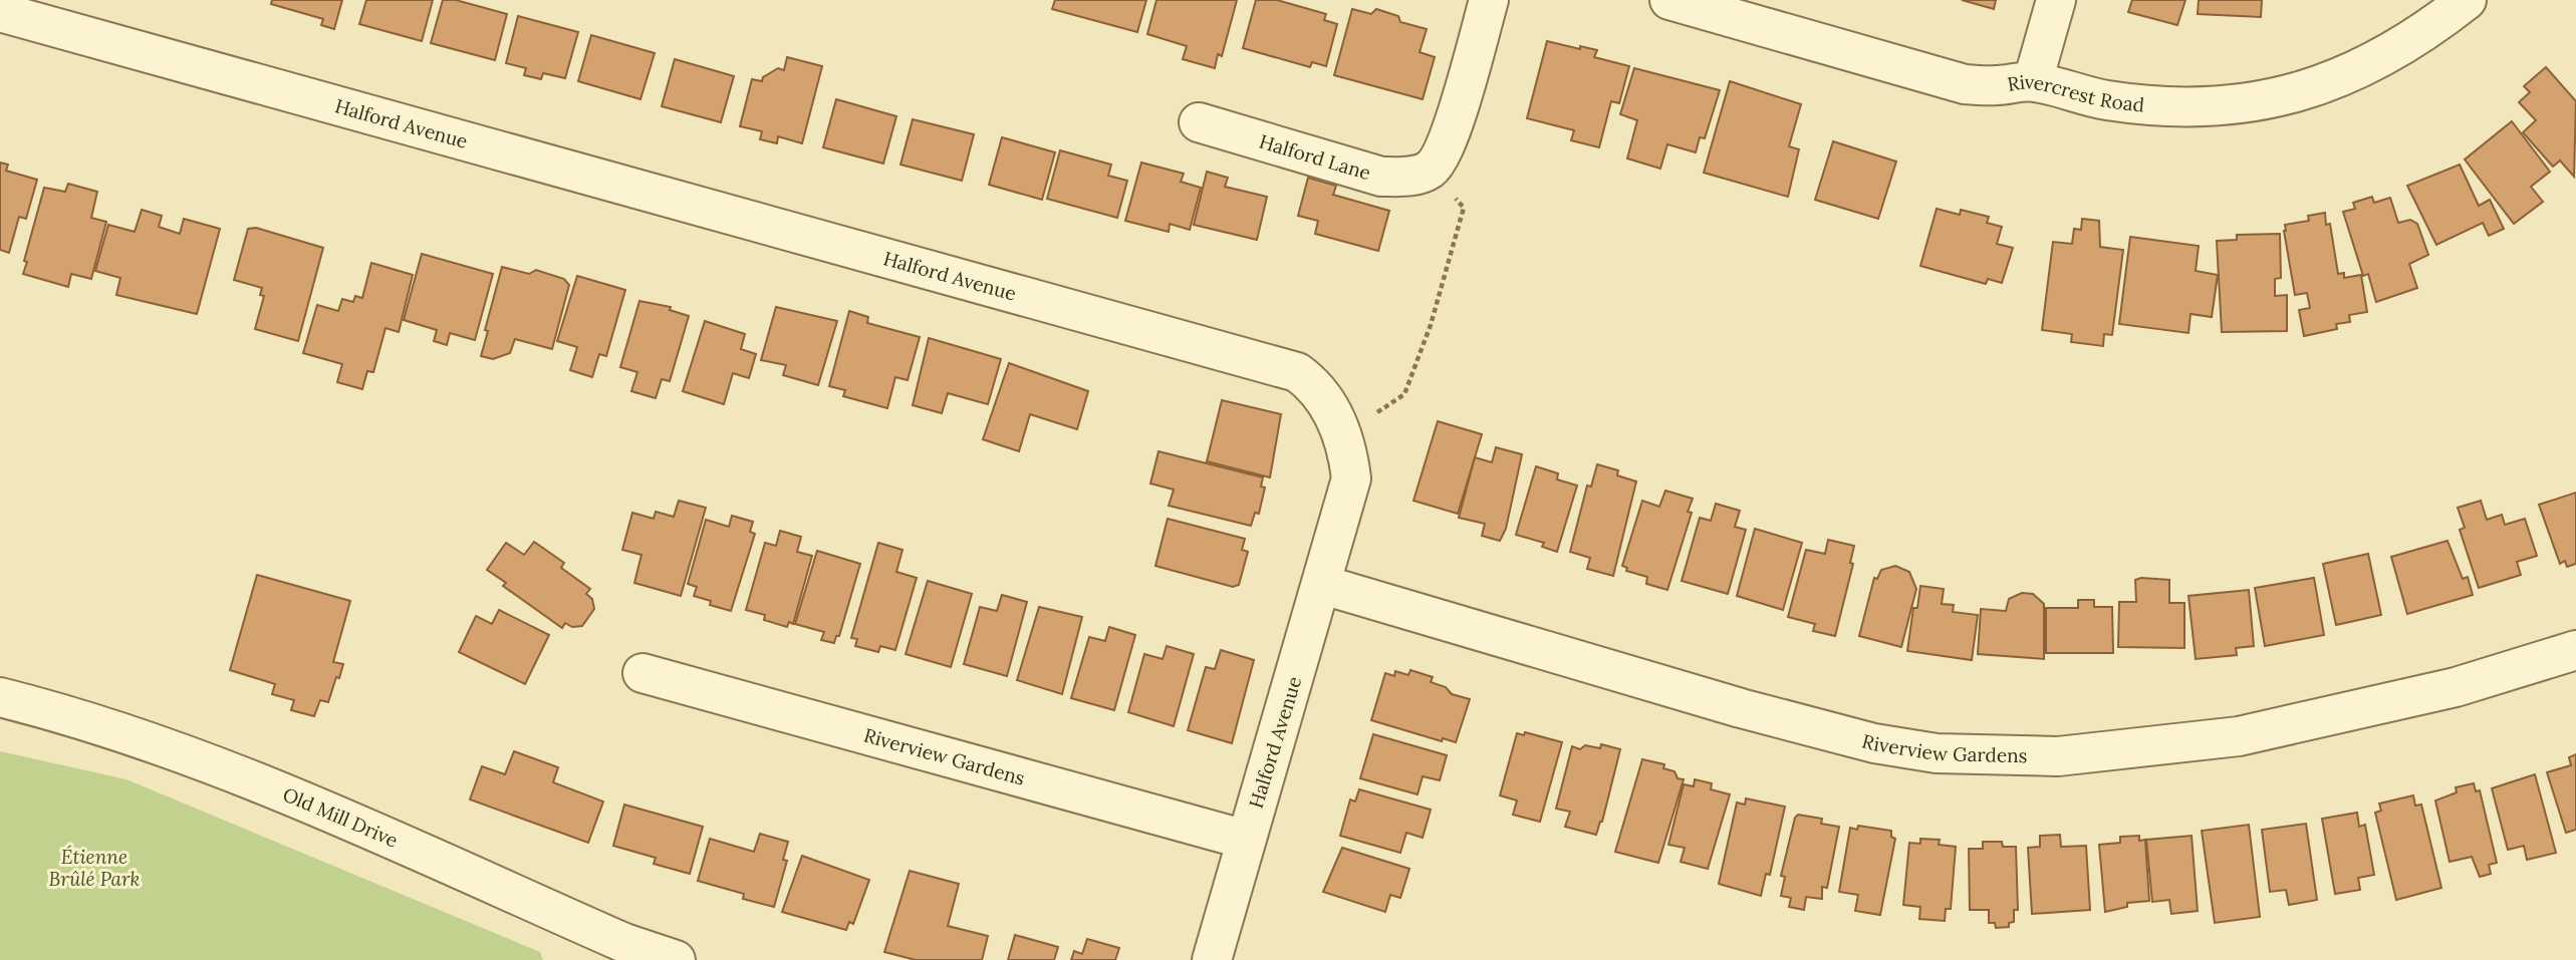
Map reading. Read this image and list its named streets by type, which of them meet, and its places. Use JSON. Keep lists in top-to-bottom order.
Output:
{
  "streets": {
    "street": [
      "Rivercrest Road",
      "Halford Avenue",
      "Halford Lane",
      "Riverview Gardens",
      "Old Mill Drive"
    ]
  },
  "crossings": [
    ["Halford Avenue", "Riverview Gardens"]
  ],
  "parks": ["Étienne Brûlé Park"]
}
